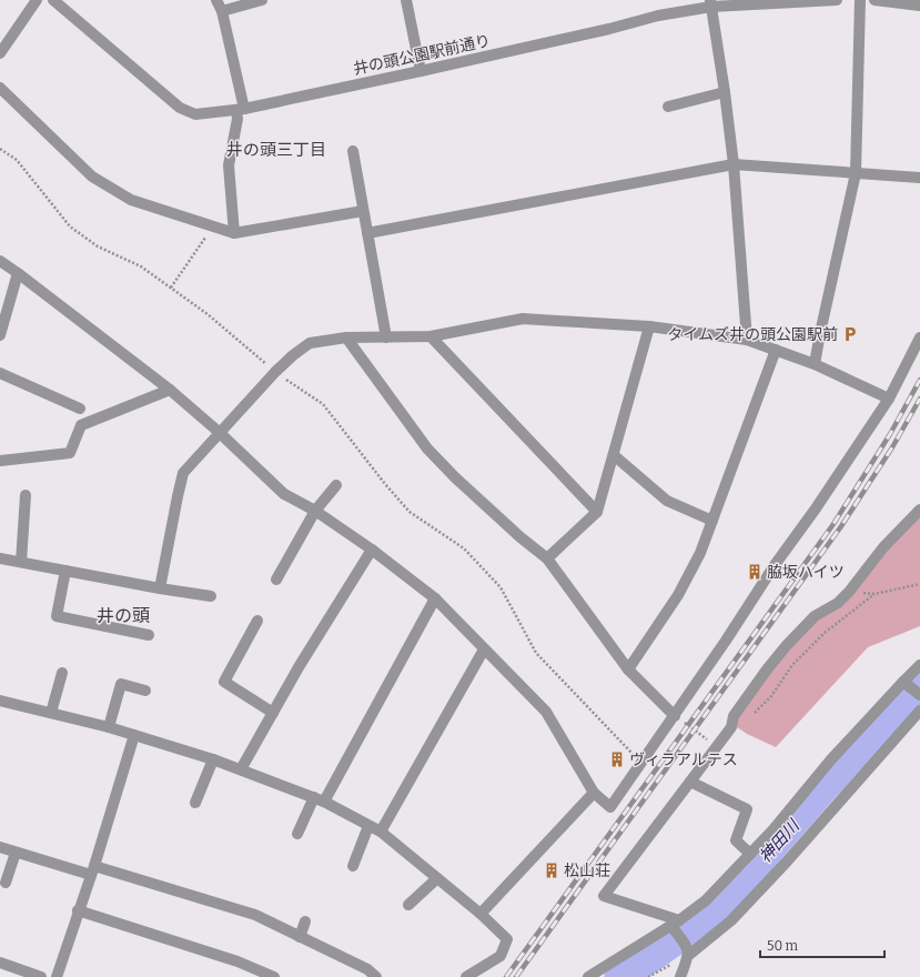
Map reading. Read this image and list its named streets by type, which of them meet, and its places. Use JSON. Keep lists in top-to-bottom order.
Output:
{
  "streets": {
    "street": ["井の頭公園駅前通り"]
  },
  "districts": ["井の頭三丁目", "井の頭"],
  "water": ["神田川"],
  "places": {
    "parking": ["タイムズ井の頭公園駅前"],
    "building": ["脇坂ハイツ", "ヴィラアルテス", "松山荘"]
  },
  "scale_bar": "50 m"
}
